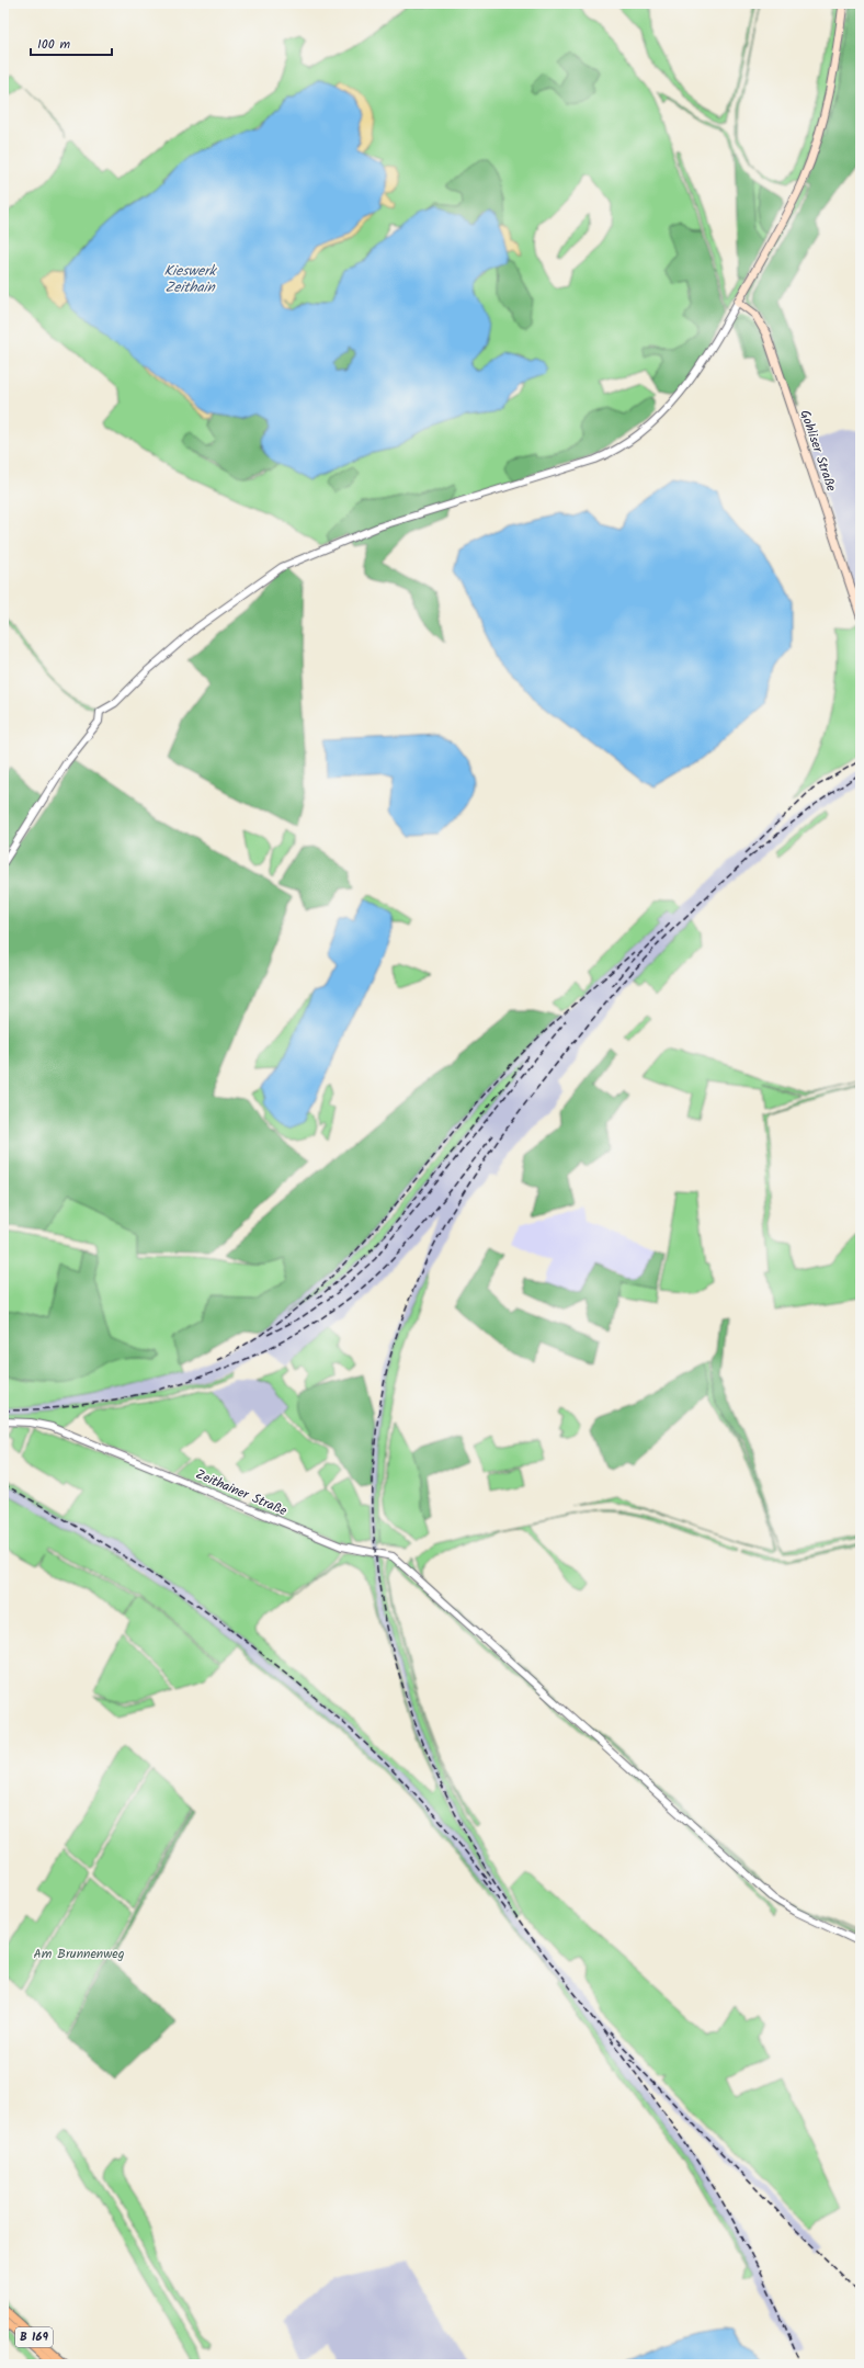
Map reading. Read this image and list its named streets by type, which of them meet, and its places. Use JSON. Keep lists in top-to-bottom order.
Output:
{
  "streets": {
    "main road": ["Gohliser Straße", "B 169"],
    "street": ["Zeithainer Straße"]
  },
  "water": ["Kieswerk Zeithain"],
  "parks": ["Am Brunnenweg"],
  "scale_bar": "100 m"
}
